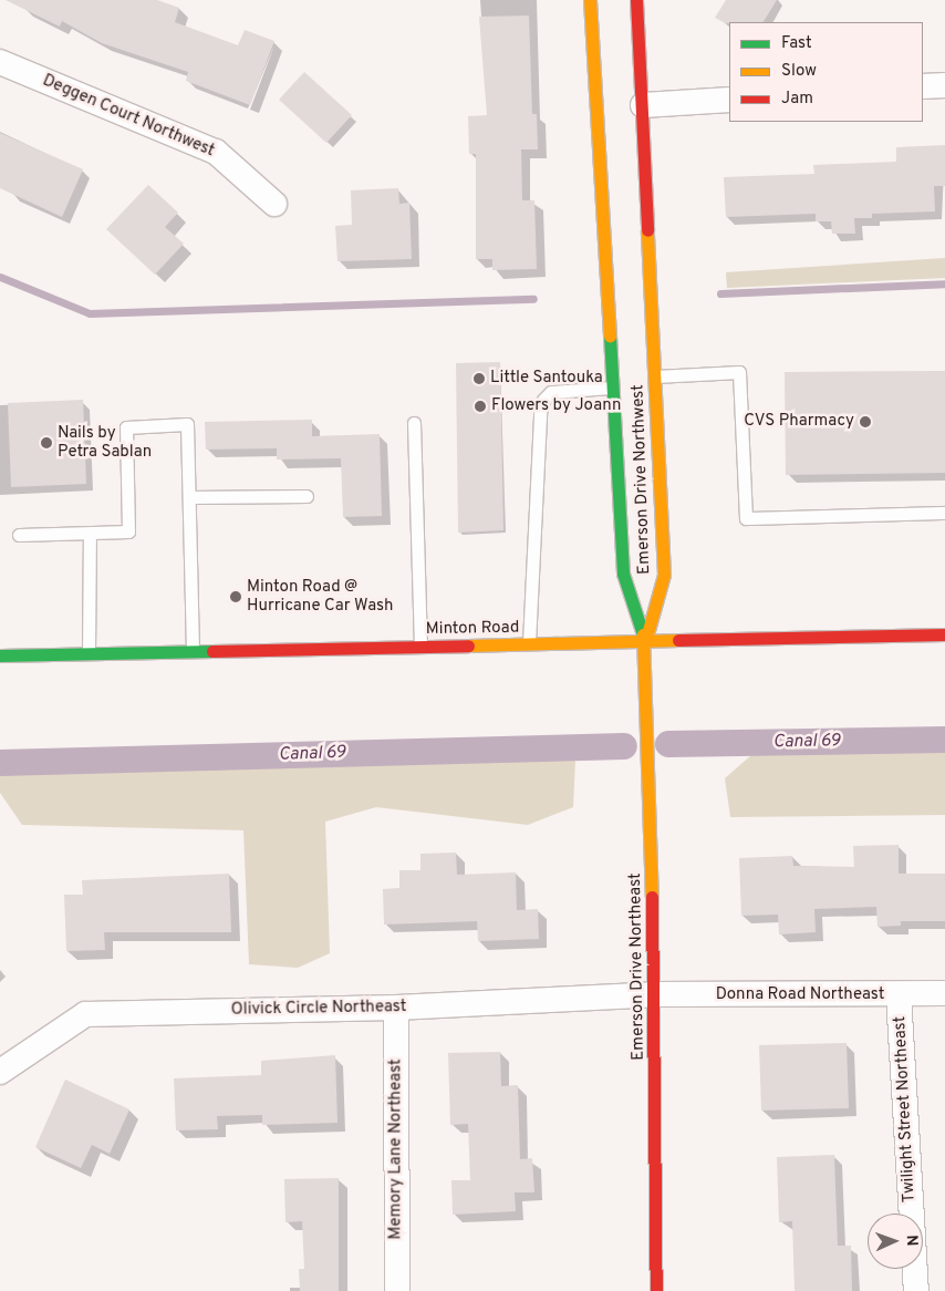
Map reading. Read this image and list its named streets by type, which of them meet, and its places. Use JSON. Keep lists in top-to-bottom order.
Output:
{
  "streets": {
    "street": [
      "Deggen Court Northwest",
      "Emerson Drive Northwest",
      "Minton Road",
      "Emerson Drive Northeast",
      "Donna Road Northeast",
      "Olivick Circle Northeast",
      "Twilight Street Northeast",
      "Memory Lane Northeast"
    ]
  },
  "crossings": [
    ["Emerson Drive Northwest", "Minton Road"],
    ["Emerson Drive Northwest", "Emerson Drive Northeast"],
    ["Minton Road", "Emerson Drive Northeast"],
    ["Emerson Drive Northeast", "Donna Road Northeast"],
    ["Emerson Drive Northeast", "Olivick Circle Northeast"],
    ["Donna Road Northeast", "Olivick Circle Northeast"],
    ["Donna Road Northeast", "Twilight Street Northeast"],
    ["Olivick Circle Northeast", "Memory Lane Northeast"]
  ],
  "water": ["Canal 69"],
  "places": [
    "Little Santouka",
    "Flowers by Joann",
    "CVS Pharmacy",
    "Nails by Petra Sablan",
    "Minton Road @ Hurricane Car Wash"
  ],
  "legend": ["Fast", "Slow", "Jam"],
  "north": "right"
}
